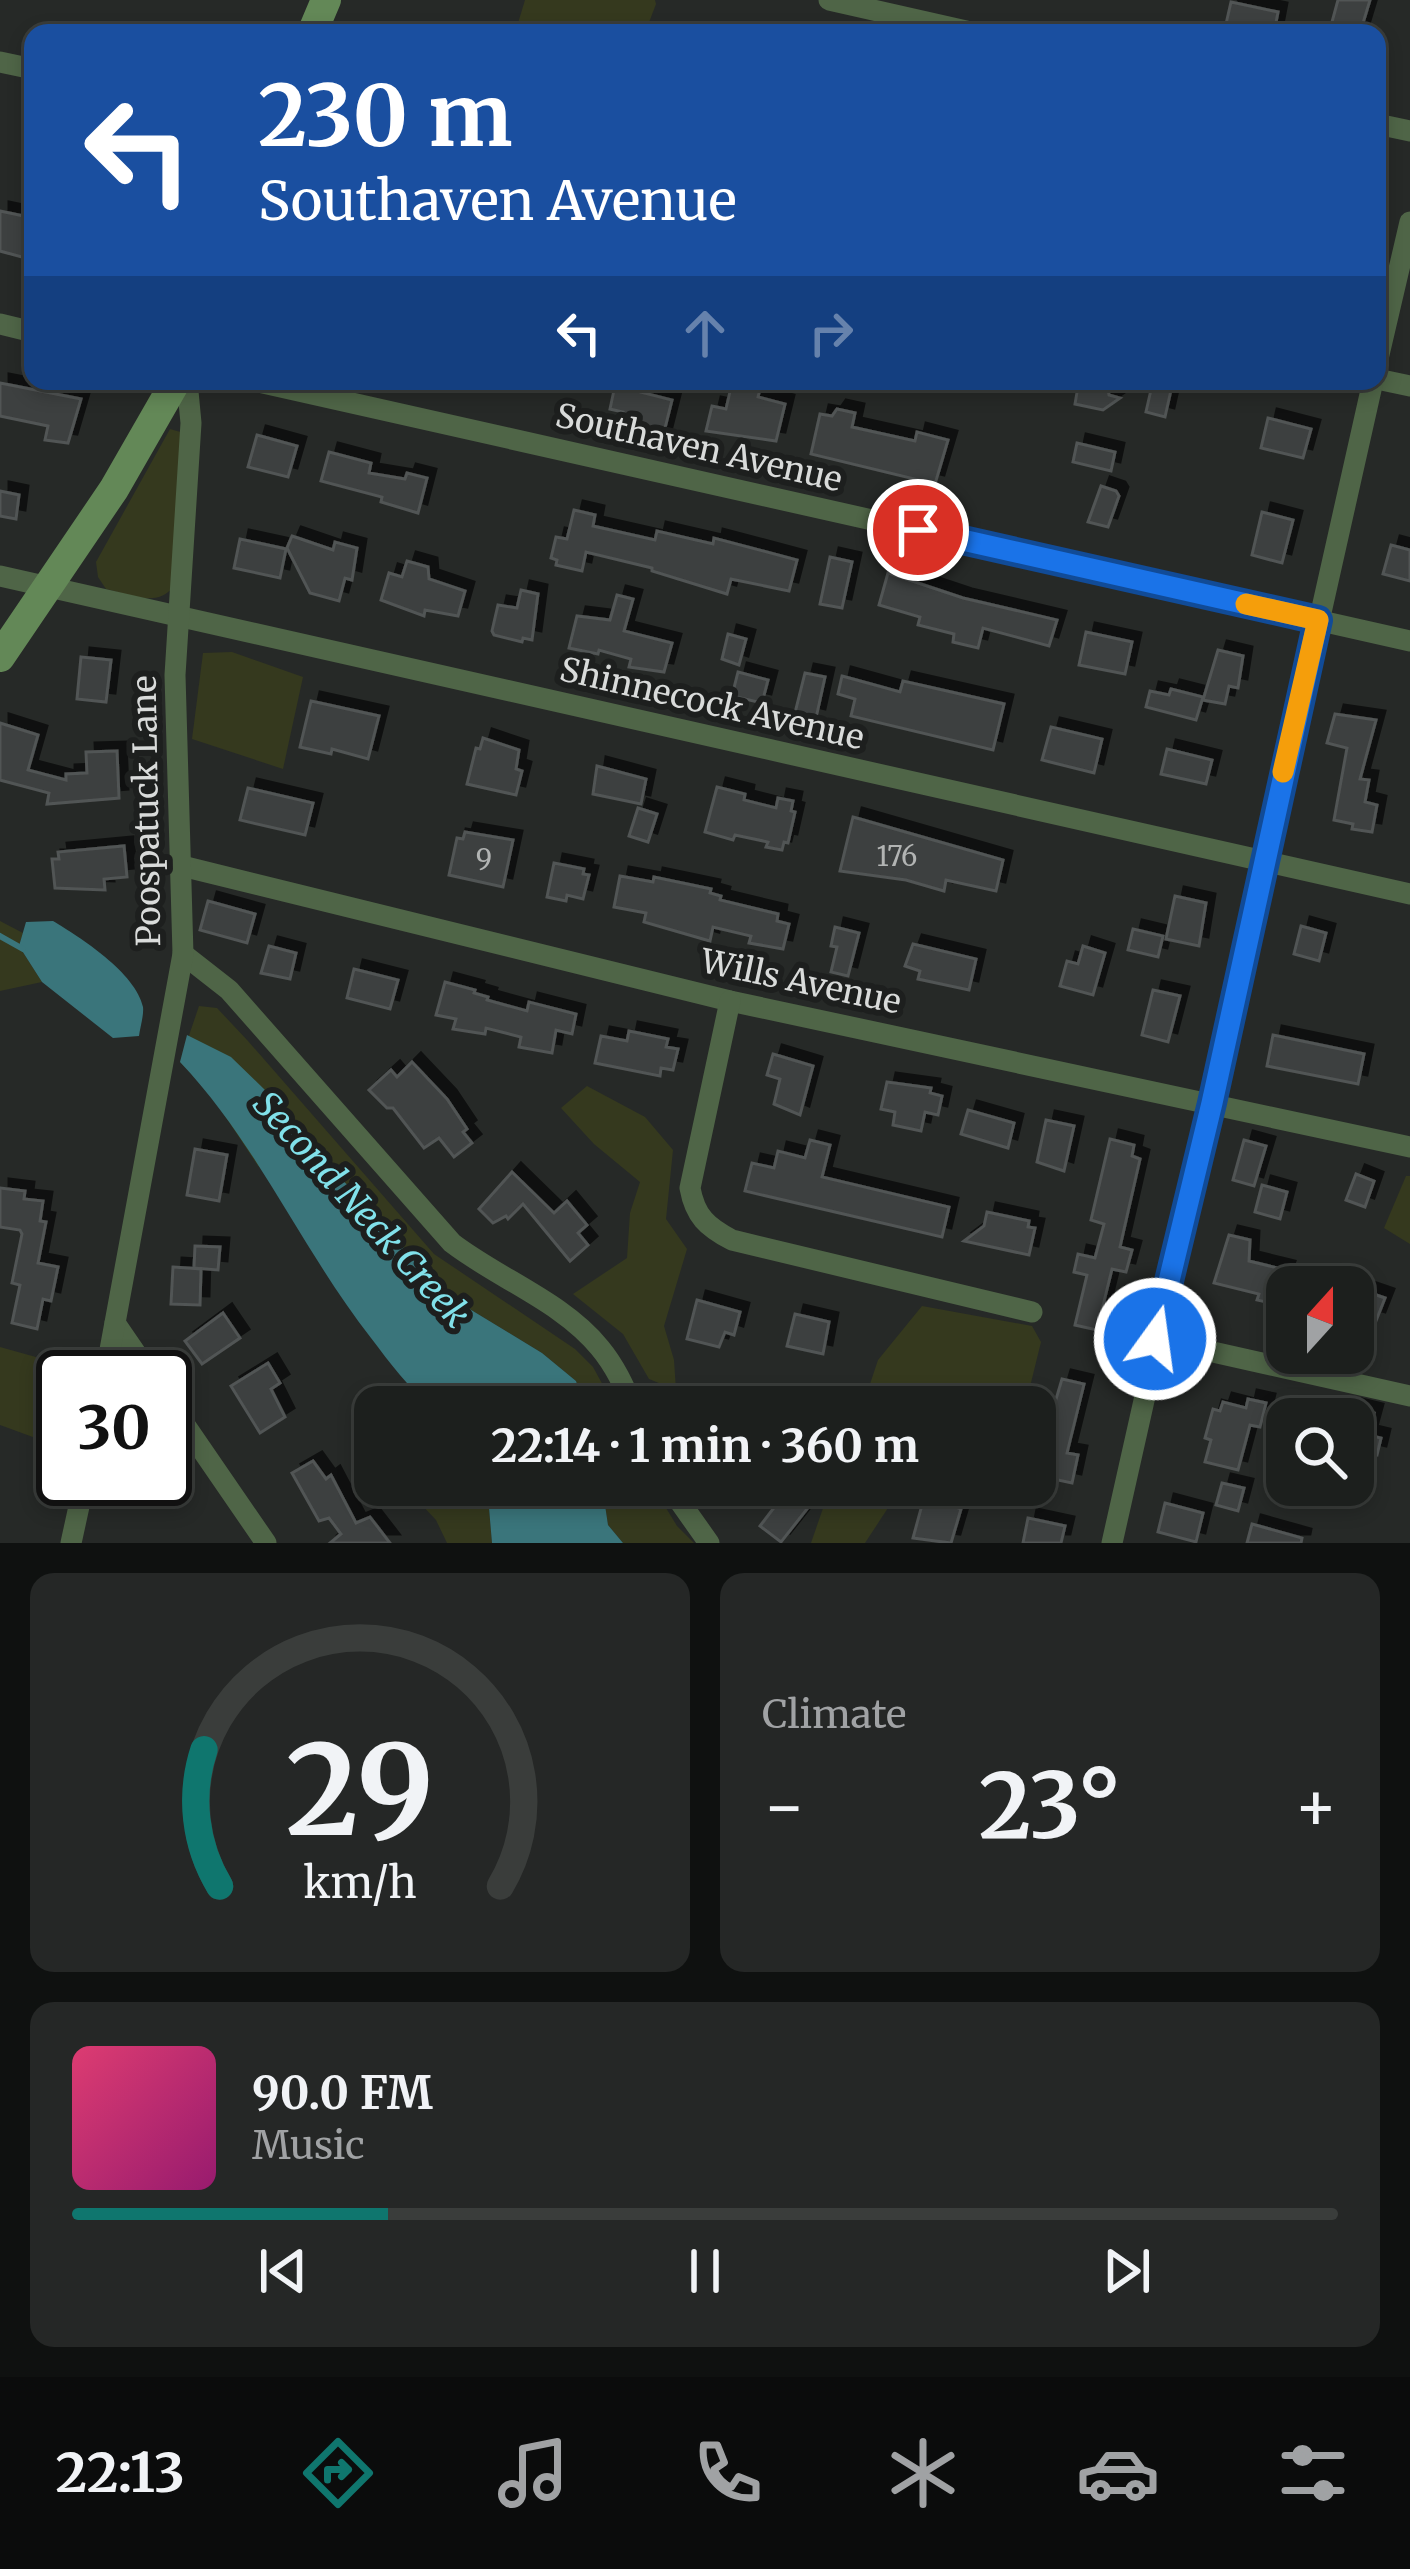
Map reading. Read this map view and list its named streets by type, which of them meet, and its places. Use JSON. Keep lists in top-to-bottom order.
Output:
{
  "streets": {
    "street": [
      "Southaven Avenue",
      "Shinnecock Avenue",
      "Poospatuck Lane",
      "Wills Avenue"
    ]
  },
  "crossings": [
    ["Shinnecock Avenue", "Poospatuck Lane"],
    ["Poospatuck Lane", "Wills Avenue"]
  ],
  "water": ["Second Neck Creek"],
  "house_numbers": ["176", "9"],
  "north": "top",
  "page": {
    "turn": ["230 m", "Southaven Avenue"],
    "limit": "30",
    "trip": "22:14 · 1 min · 360 m",
    "tile": "Climate",
    "heat": ["−", "23°", "+"],
    "song": ["90.0 FM", "Music"],
    "tabs": "22:13",
    "gauge": ["29", "km/h"]
  }
}
